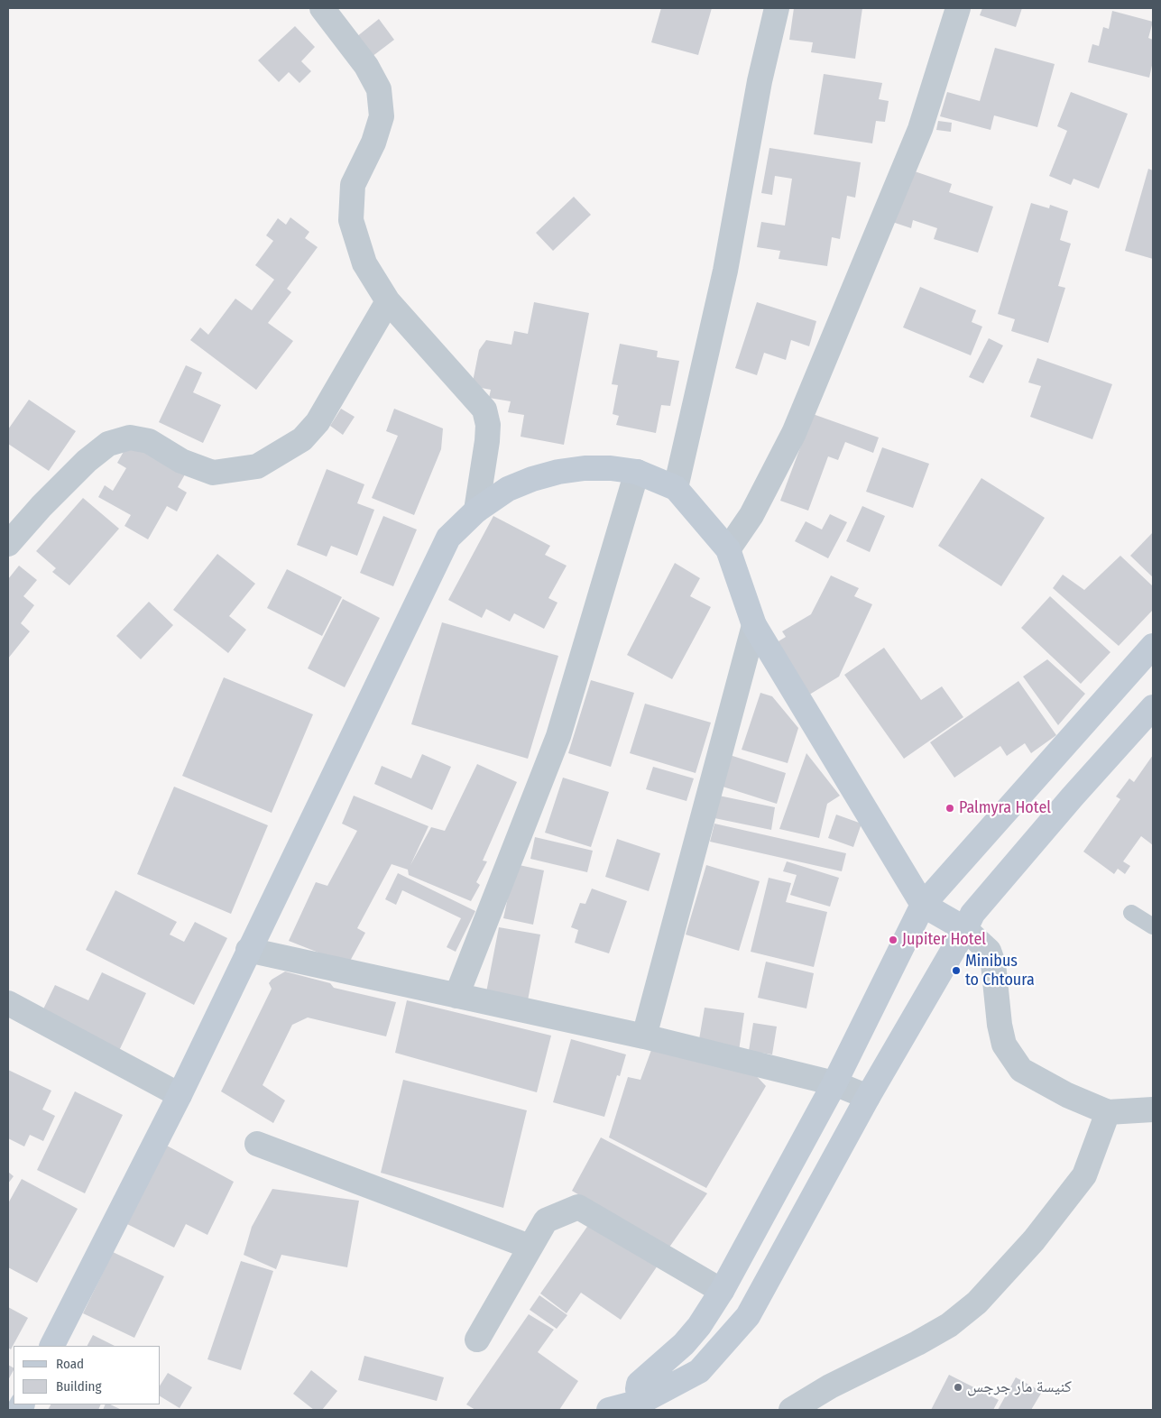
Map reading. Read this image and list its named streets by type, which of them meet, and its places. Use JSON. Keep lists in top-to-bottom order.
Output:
{
  "places": [
    "Palmyra Hotel",
    "Jupiter Hotel",
    "Minibus to Chtoura",
    "كنيسة مار جرجس"
  ],
  "legend": ["Road", "Building"]
}
